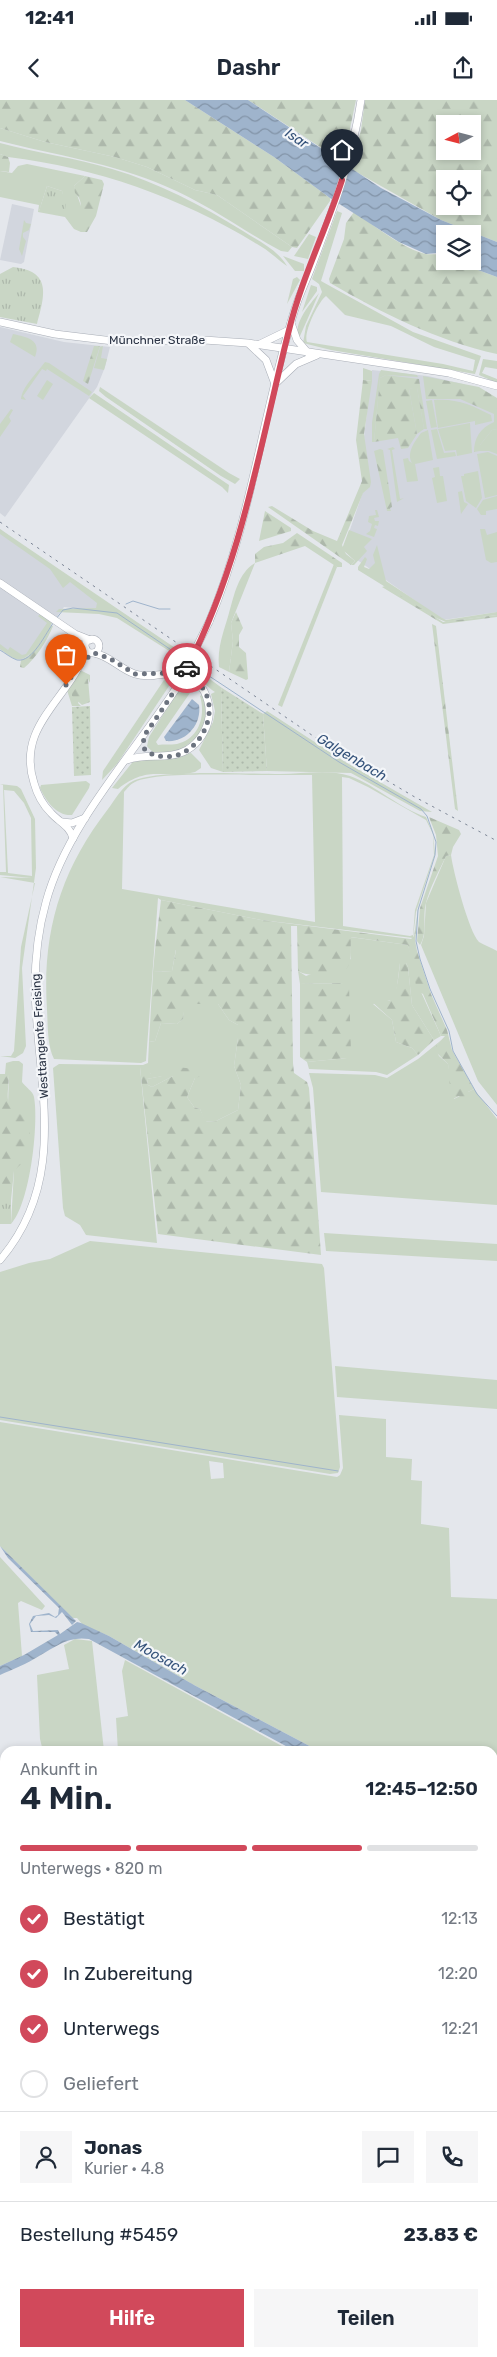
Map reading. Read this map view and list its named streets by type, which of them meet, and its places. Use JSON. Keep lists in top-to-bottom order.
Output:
{
  "streets": {
    "main road": ["Münchner Straße", "Westtangente Freising"]
  },
  "crossings": [
    ["Münchner Straße", "Westtangente Freising"]
  ],
  "water": ["Isar", "Galgenbach", "Moosach"],
  "north": "left",
  "page": {
    "status": "12:41",
    "header": "Dashr",
    "heading": ["4 Min.", "Ankunft in", "12:45–12:50"],
    "panel": [
      "Jonas",
      "Kurier · 4.8",
      "Bestellung #5459",
      "23.83 €"
    ],
    "bar": "Unterwegs · 820 m",
    "list": [
      ["Bestätigt", "12:13"],
      ["In Zubereitung", "12:20"],
      ["Unterwegs", "12:21"],
      "Geliefert"
    ],
    "buttons": ["Hilfe", "Teilen"]
  }
}
